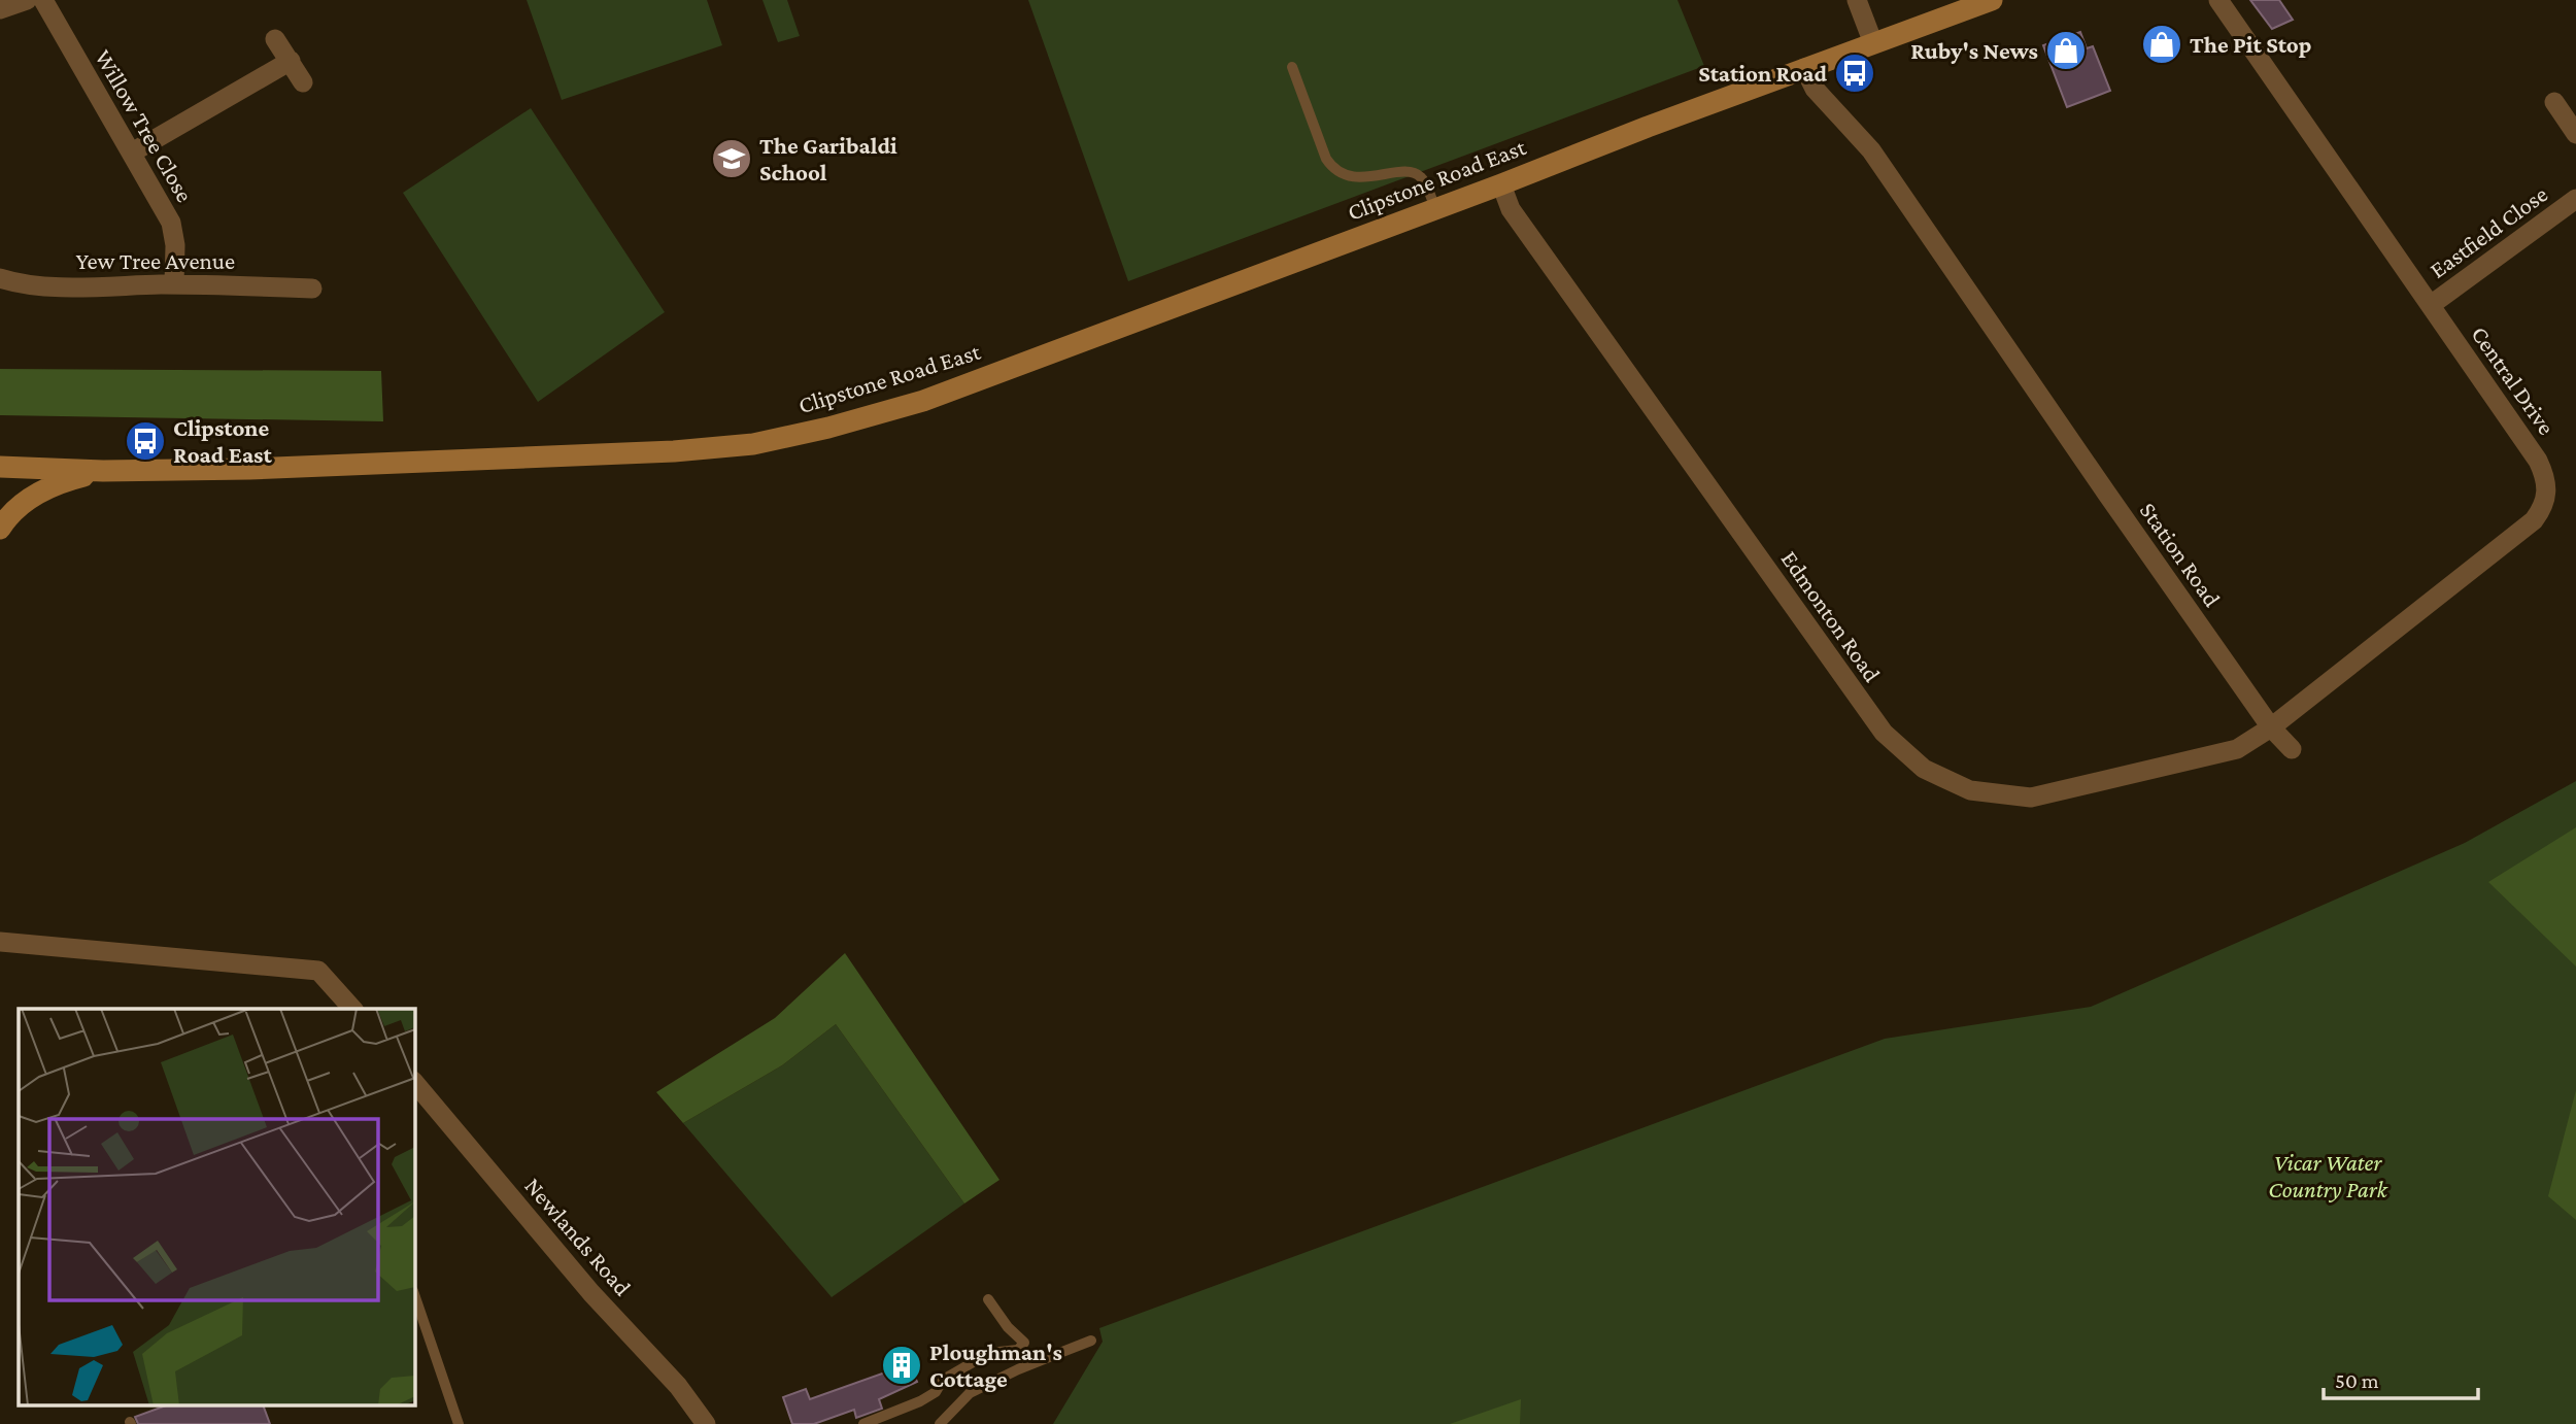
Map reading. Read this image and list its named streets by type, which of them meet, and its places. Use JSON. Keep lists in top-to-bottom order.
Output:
{
  "streets": {
    "main road": ["Clipstone Road East"],
    "street": [
      "Willow Tree Close",
      "Eastfield Close",
      "Yew Tree Avenue",
      "Central Drive",
      "Station Road",
      "Edmonton Road",
      "Newlands Road"
    ]
  },
  "crossings": [
    ["Willow Tree Close", "Yew Tree Avenue"],
    ["Clipstone Road East", "Station Road"],
    ["Clipstone Road East", "Edmonton Road"],
    ["Eastfield Close", "Central Drive"],
    ["Central Drive", "Station Road"],
    ["Central Drive", "Edmonton Road"],
    ["Station Road", "Edmonton Road"]
  ],
  "parks": ["Vicar Water Country Park"],
  "places": {
    "shop": ["The Pit Stop", "Ruby's News"],
    "bus stop": ["Station Road", "Clipstone Road East"],
    "school or university": ["The Garibaldi School"],
    "building": ["Ploughman's Cottage"]
  },
  "scale_bar": "50 m"
}
